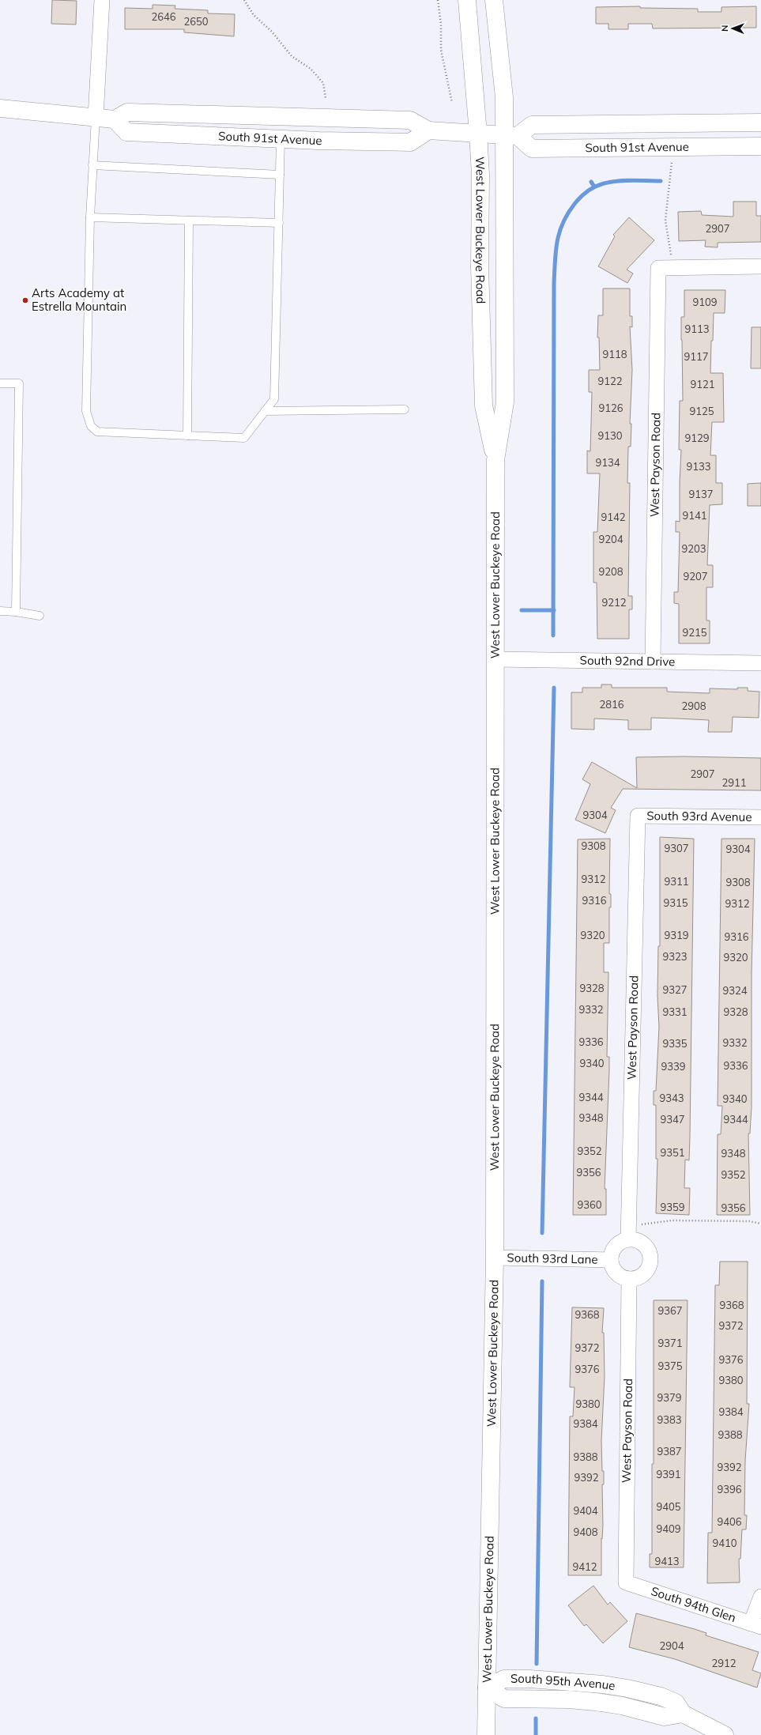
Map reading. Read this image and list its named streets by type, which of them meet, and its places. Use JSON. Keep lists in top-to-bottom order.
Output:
{
  "streets": {
    "main road": ["South 91st Avenue", "West Lower Buckeye Road", "South 95th Avenue"],
    "street": [
      "West Payson Road",
      "South 92nd Drive",
      "South 93rd Avenue",
      "South 93rd Lane",
      "South 94th Glen"
    ]
  },
  "crossings": [
    ["South 91st Avenue", "West Lower Buckeye Road"],
    ["West Lower Buckeye Road", "South 92nd Drive"],
    ["West Lower Buckeye Road", "South 93rd Lane"],
    ["West Lower Buckeye Road", "South 95th Avenue"],
    ["West Payson Road", "South 92nd Drive"],
    ["West Payson Road", "South 93rd Avenue"],
    ["West Payson Road", "South 93rd Lane"],
    ["West Payson Road", "South 94th Glen"]
  ],
  "places": ["Arts Academy at Estrella Mountain"],
  "house_numbers": [
    "2646",
    "2650",
    "2907",
    "9109",
    "9113",
    "9118",
    "9117",
    "9122",
    "9121",
    "9126",
    "9125",
    "9130",
    "9129",
    "9134",
    "9133",
    "9137",
    "9141",
    "9142",
    "9204",
    "9203",
    "9208",
    "9207",
    "9212",
    "9215",
    "2816",
    "2908",
    "2907",
    "2911",
    "9304",
    "9308",
    "9307",
    "9304",
    "9312",
    "9311",
    "9308",
    "9316",
    "9315",
    "9312",
    "9320",
    "9319",
    "9316",
    "9323",
    "9320",
    "9328",
    "9327",
    "9324",
    "9332",
    "9331",
    "9328",
    "9336",
    "9332",
    "9335",
    "9340",
    "9336",
    "9339",
    "9344",
    "9343",
    "9340",
    "9348",
    "9347",
    "9344",
    "9352",
    "9351",
    "9348",
    "9356",
    "9352",
    "9360",
    "9359",
    "9356",
    "9368",
    "9367",
    "9368",
    "9372",
    "9371",
    "9372",
    "9376",
    "9375",
    "9376",
    "9380",
    "9379",
    "9380",
    "9384",
    "9383",
    "9384",
    "9388",
    "9387",
    "9388",
    "9392",
    "9391",
    "9392",
    "9396",
    "9405",
    "9404",
    "9406",
    "9409",
    "9408",
    "9410",
    "9413",
    "9412",
    "2904",
    "2912"
  ],
  "north": "left"
}
